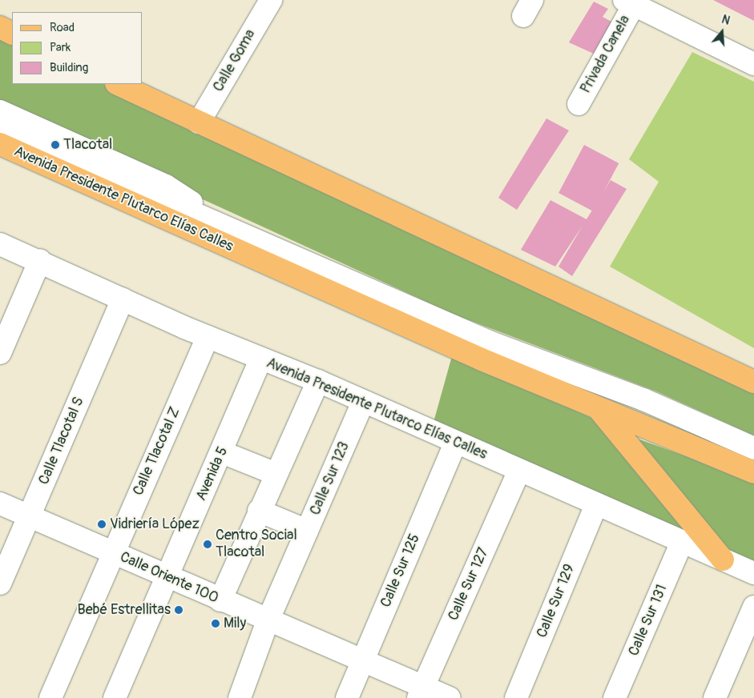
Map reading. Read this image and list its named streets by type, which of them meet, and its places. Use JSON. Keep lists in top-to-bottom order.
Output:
{
  "streets": {
    "main road": ["Avenida Presidente Plutarco Elías Calles"],
    "street": [
      "Privada Canela",
      "Calle Goma",
      "Calle Tlacotal S",
      "Calle Tlacotal Z",
      "Avenida 5",
      "Calle Sur 123",
      "Calle Sur 125",
      "Calle Oriente 100",
      "Calle Sur 127",
      "Calle Sur 129",
      "Calle Sur 131"
    ]
  },
  "crossings": [
    ["Avenida Presidente Plutarco Elías Calles", "Calle Tlacotal S"],
    ["Avenida Presidente Plutarco Elías Calles", "Calle Tlacotal Z"],
    ["Avenida Presidente Plutarco Elías Calles", "Avenida 5"],
    ["Avenida Presidente Plutarco Elías Calles", "Calle Sur 123"],
    ["Avenida Presidente Plutarco Elías Calles", "Calle Sur 125"],
    ["Avenida Presidente Plutarco Elías Calles", "Calle Sur 127"],
    ["Avenida Presidente Plutarco Elías Calles", "Calle Sur 129"],
    ["Avenida Presidente Plutarco Elías Calles", "Calle Sur 131"],
    ["Calle Tlacotal S", "Calle Oriente 100"],
    ["Calle Tlacotal Z", "Calle Oriente 100"],
    ["Avenida 5", "Calle Oriente 100"],
    ["Calle Sur 123", "Calle Oriente 100"],
    ["Calle Sur 125", "Calle Oriente 100"],
    ["Calle Oriente 100", "Calle Sur 127"]
  ],
  "places": [
    "Tlacotal",
    "Vidriería López",
    "Centro Social Tlacotal",
    "Bebé Estrellitas",
    "Mily"
  ],
  "legend": ["Road", "Park", "Building"],
  "north": "top"
}
